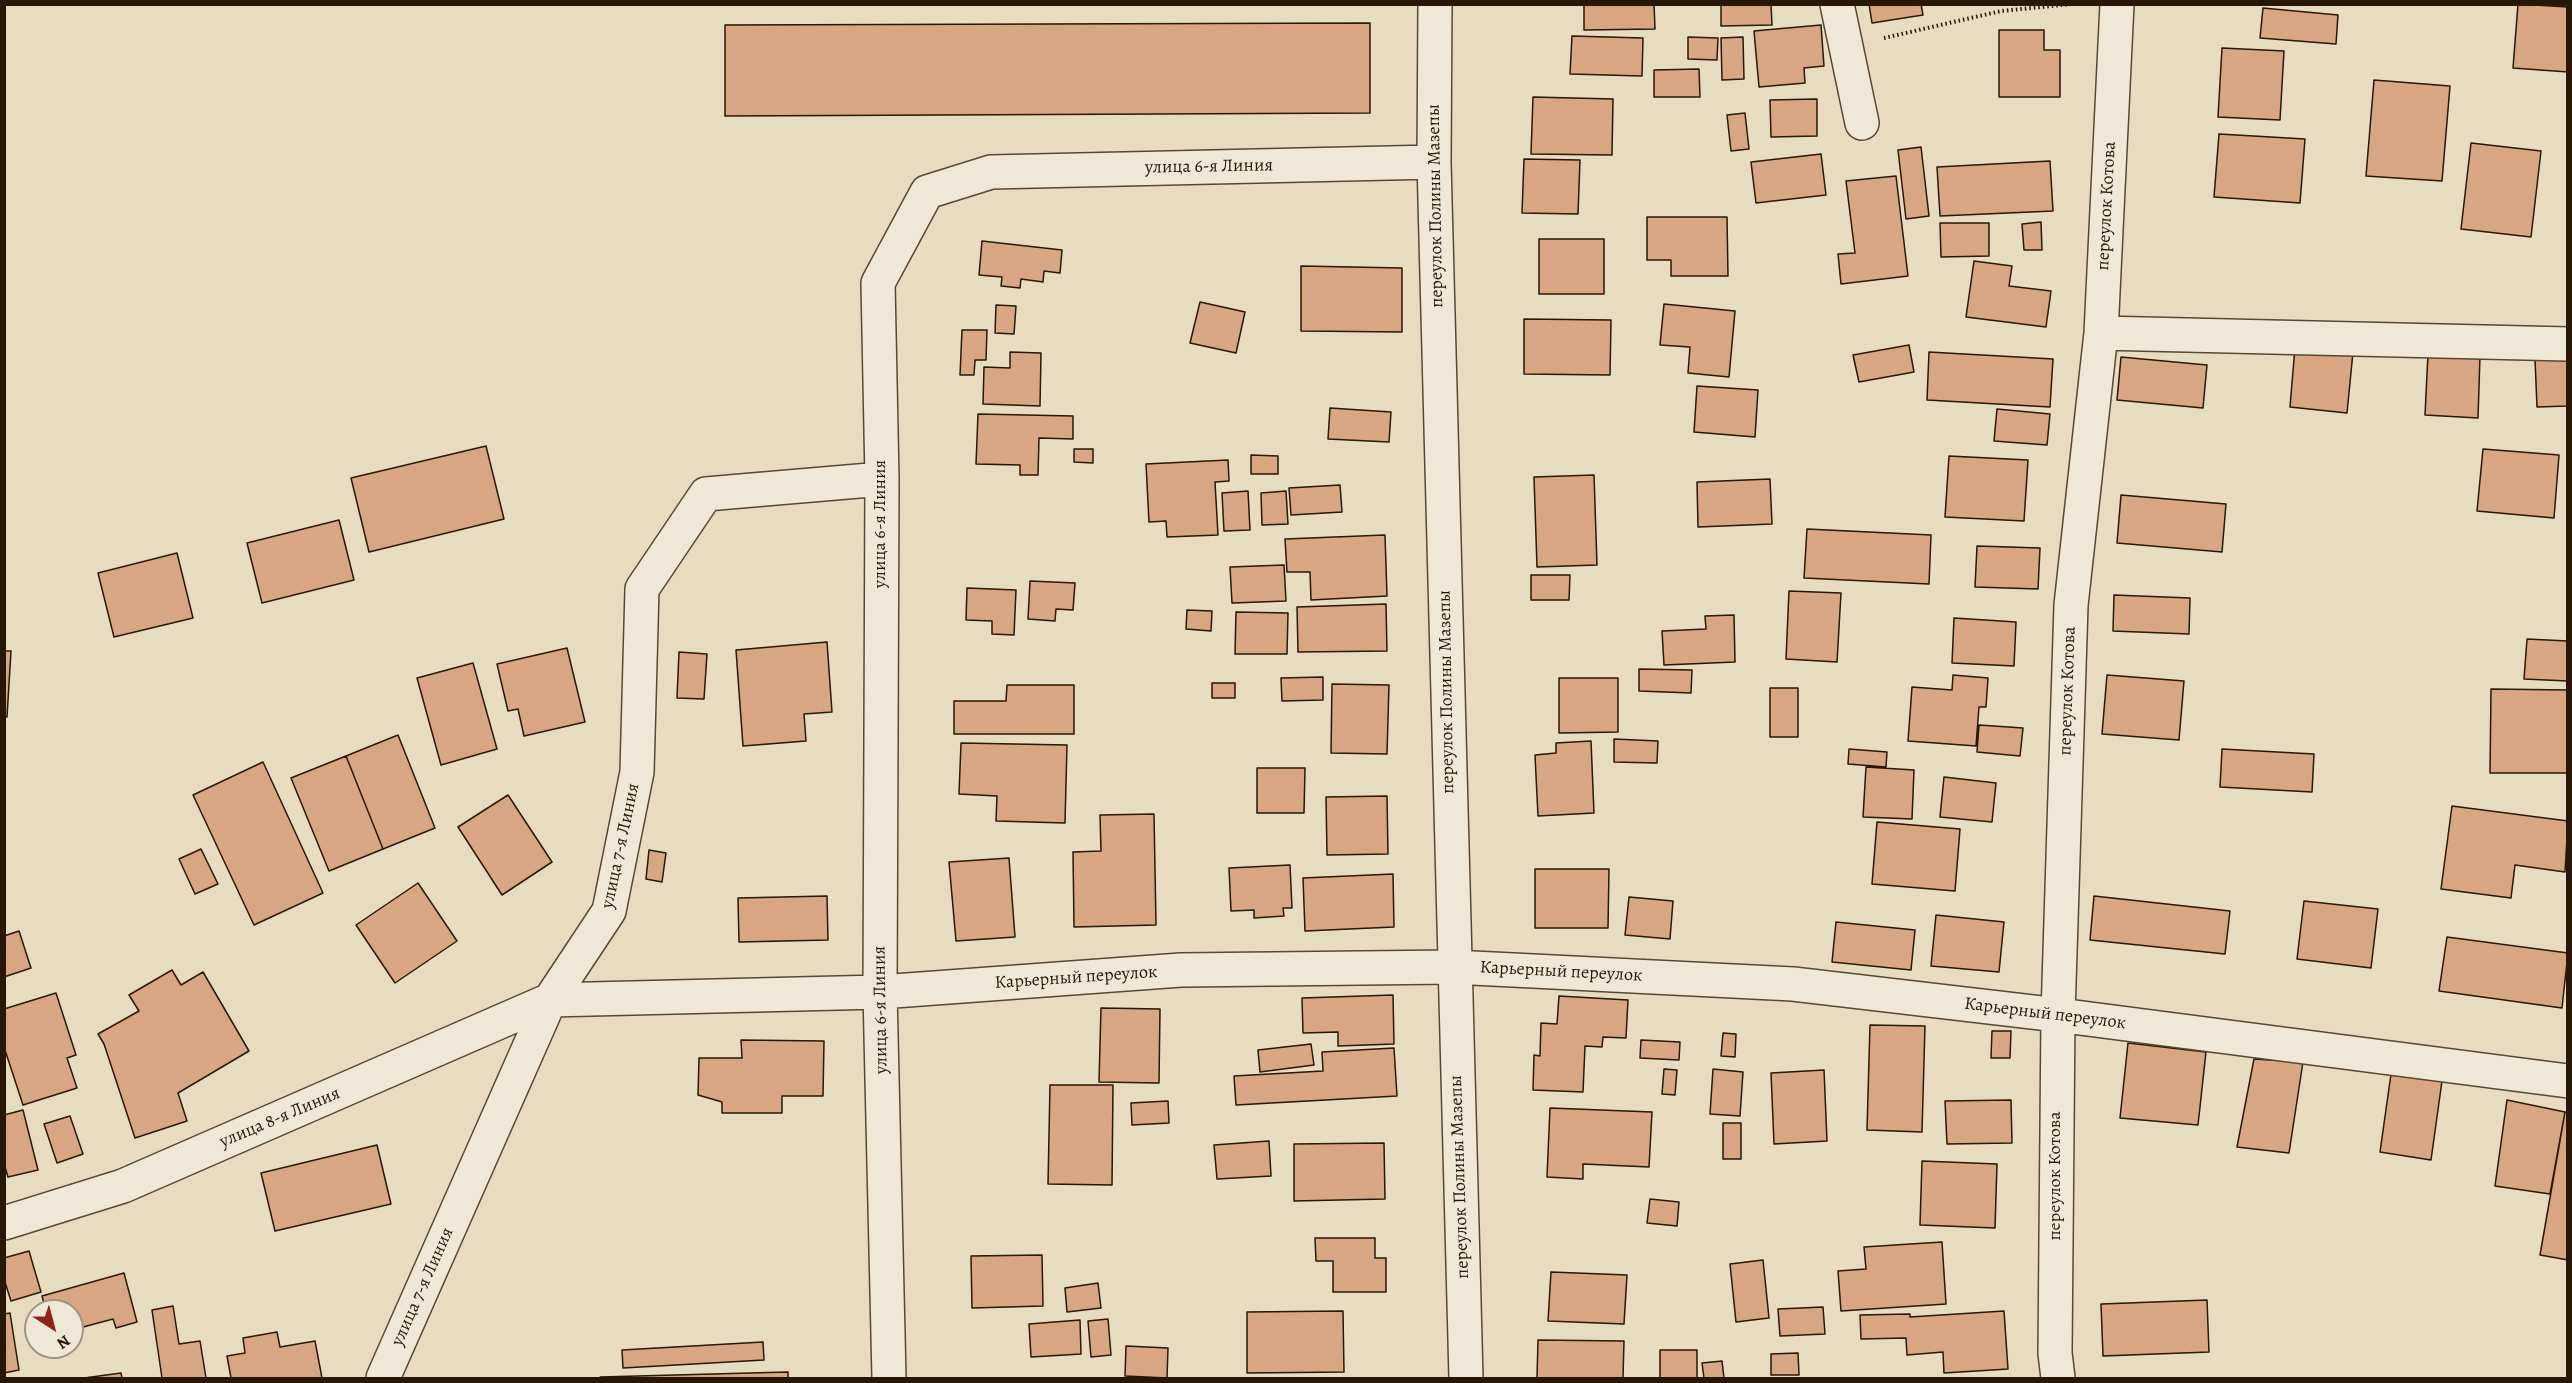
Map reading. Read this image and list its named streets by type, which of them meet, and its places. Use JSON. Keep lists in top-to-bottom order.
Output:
{
  "streets": {
    "street": [
      "улица 6-я Линия",
      "переулок Полины Мазепы",
      "переулок Котова",
      "улица 7-я Линия",
      "Карьерный переулок",
      "улица 8-я Линия"
    ]
  },
  "crossings": [
    ["улица 6-я Линия", "переулок Полины Мазепы"],
    ["улица 6-я Линия", "улица 7-я Линия"],
    ["улица 6-я Линия", "Карьерный переулок"],
    ["переулок Полины Мазепы", "Карьерный переулок"],
    ["переулок Котова", "Карьерный переулок"],
    ["улица 7-я Линия", "Карьерный переулок"],
    ["улица 7-я Линия", "улица 8-я Линия"],
    ["Карьерный переулок", "улица 8-я Линия"]
  ],
  "north": "bottom right"
}
